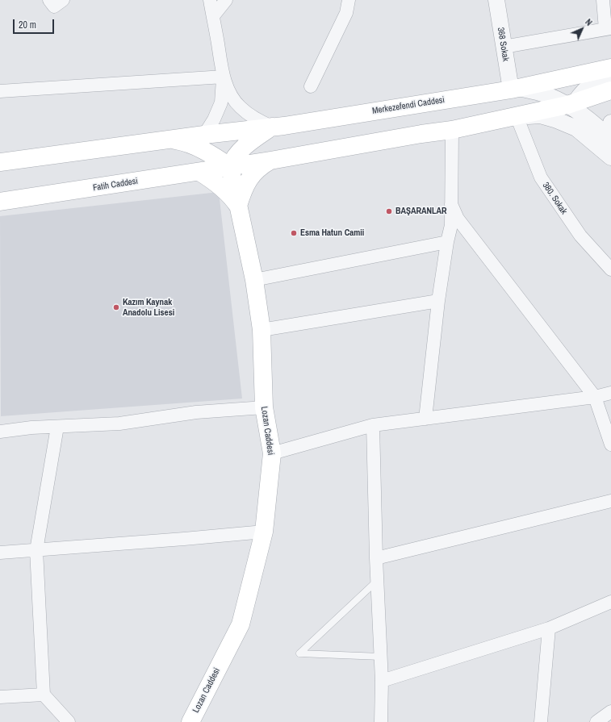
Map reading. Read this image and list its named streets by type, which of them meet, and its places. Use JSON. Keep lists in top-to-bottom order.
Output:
{
  "streets": {
    "main road": ["Merkezefendi Caddesi", "Fatih Caddesi", "Lozan Caddesi"],
    "street": ["368 Sokak", "380. Sokak"]
  },
  "crossings": [
    ["368 Sokak", "Merkezefendi Caddesi"],
    ["Fatih Caddesi", "Lozan Caddesi"]
  ],
  "places": ["BAŞARANLAR", "Esma Hatun Camii", "Kazım Kaynak Anadolu Lisesi"],
  "scale_bar": "20 m",
  "north": "top right"
}
